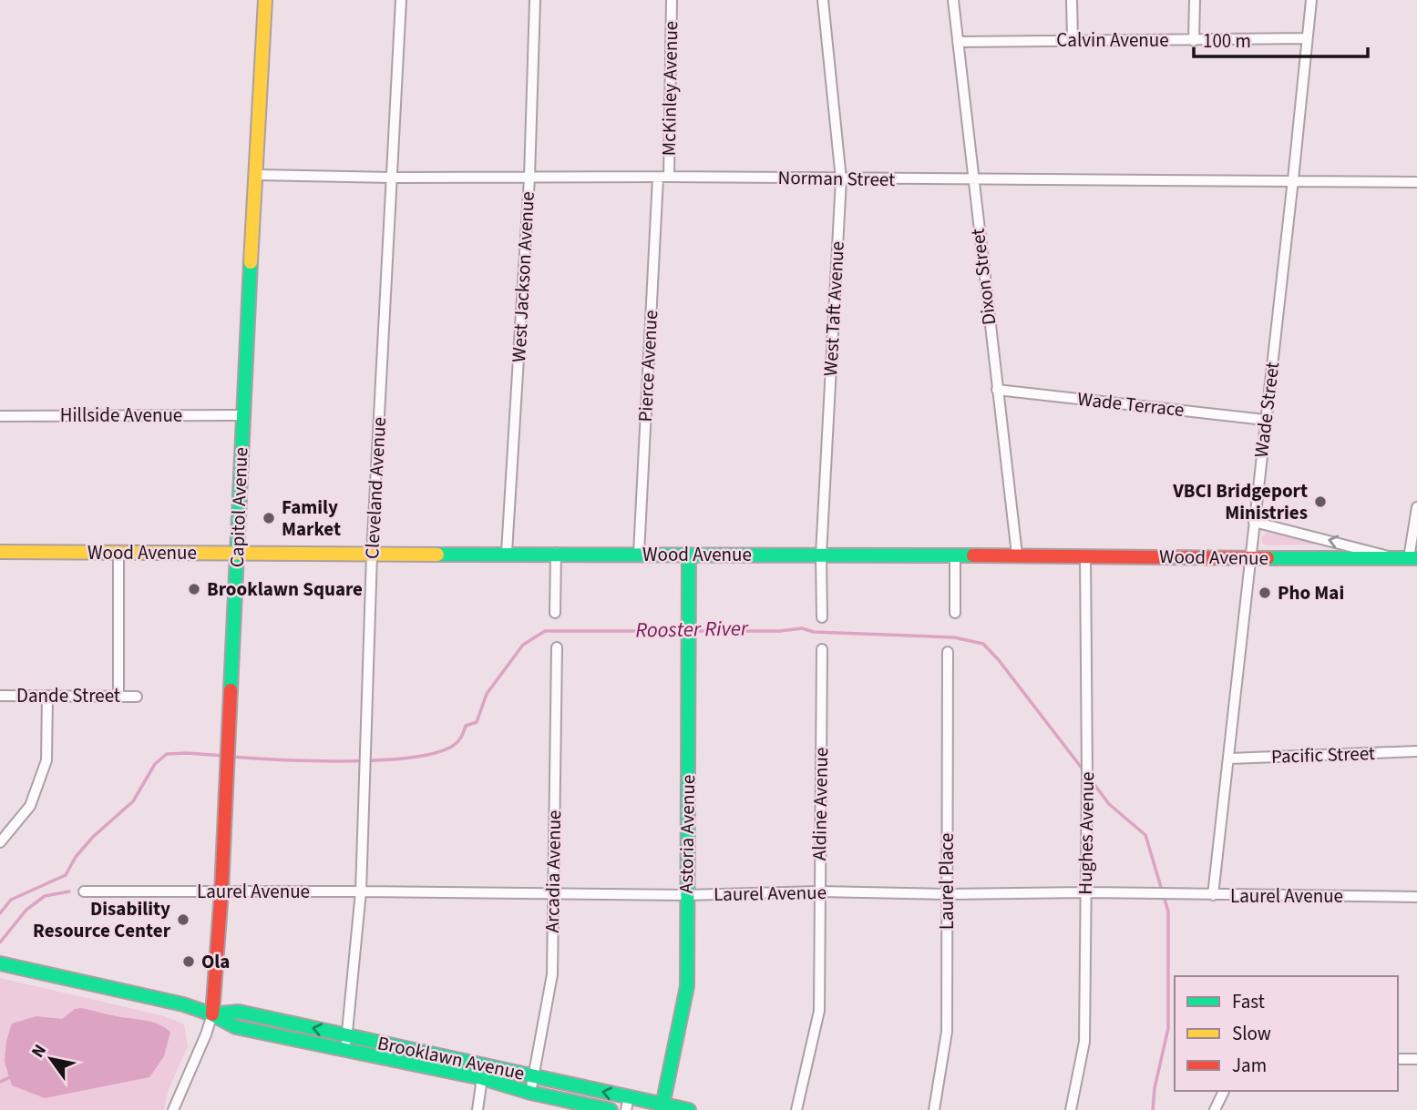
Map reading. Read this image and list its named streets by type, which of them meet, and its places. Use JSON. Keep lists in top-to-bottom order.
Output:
{
  "streets": {
    "main road": [
      "Capitol Avenue",
      "Wood Avenue",
      "Astoria Avenue",
      "Brooklawn Avenue"
    ],
    "street": [
      "Calvin Avenue",
      "McKinley Avenue",
      "Norman Street",
      "West Jackson Avenue",
      "Dixon Street",
      "West Taft Avenue",
      "Pierce Avenue",
      "Wade Terrace",
      "Wade Street",
      "Hillside Avenue",
      "Cleveland Avenue",
      "Dande Street",
      "Pacific Street",
      "Aldine Avenue",
      "Hughes Avenue",
      "Arcadia Avenue",
      "Laurel Place",
      "Laurel Avenue"
    ]
  },
  "crossings": [
    ["Calvin Avenue", "Dixon Street"],
    ["Calvin Avenue", "Wade Street"],
    ["McKinley Avenue", "Norman Street"],
    ["McKinley Avenue", "Pierce Avenue"],
    ["Norman Street", "West Jackson Avenue"],
    ["Norman Street", "Dixon Street"],
    ["Norman Street", "West Taft Avenue"],
    ["Norman Street", "Pierce Avenue"],
    ["Norman Street", "Wade Street"],
    ["Norman Street", "Cleveland Avenue"],
    ["Norman Street", "Capitol Avenue"],
    ["West Jackson Avenue", "Wood Avenue"],
    ["Dixon Street", "Wade Terrace"],
    ["Dixon Street", "Wood Avenue"],
    ["West Taft Avenue", "Wood Avenue"],
    ["Pierce Avenue", "Wood Avenue"],
    ["Wade Terrace", "Wade Street"],
    ["Wade Street", "Wood Avenue"],
    ["Wade Street", "Pacific Street"],
    ["Wade Street", "Laurel Avenue"],
    ["Hillside Avenue", "Capitol Avenue"],
    ["Cleveland Avenue", "Wood Avenue"],
    ["Cleveland Avenue", "Laurel Avenue"],
    ["Cleveland Avenue", "Brooklawn Avenue"],
    ["Capitol Avenue", "Wood Avenue"],
    ["Capitol Avenue", "Laurel Avenue"],
    ["Capitol Avenue", "Brooklawn Avenue"],
    ["Wood Avenue", "Hughes Avenue"],
    ["Wood Avenue", "Astoria Avenue"],
    ["Aldine Avenue", "Laurel Avenue"],
    ["Hughes Avenue", "Laurel Avenue"],
    ["Astoria Avenue", "Laurel Avenue"],
    ["Astoria Avenue", "Brooklawn Avenue"],
    ["Arcadia Avenue", "Laurel Avenue"],
    ["Arcadia Avenue", "Brooklawn Avenue"],
    ["Laurel Place", "Laurel Avenue"]
  ],
  "water": ["Rooster River"],
  "places": [
    "VBCI Bridgeport Ministries",
    "Family Market",
    "Brooklawn Square",
    "Pho Mai",
    "Disability Resource Center",
    "Ola"
  ],
  "legend": ["Fast", "Slow", "Jam"],
  "scale_bar": "100 m",
  "north": "top left"
}
